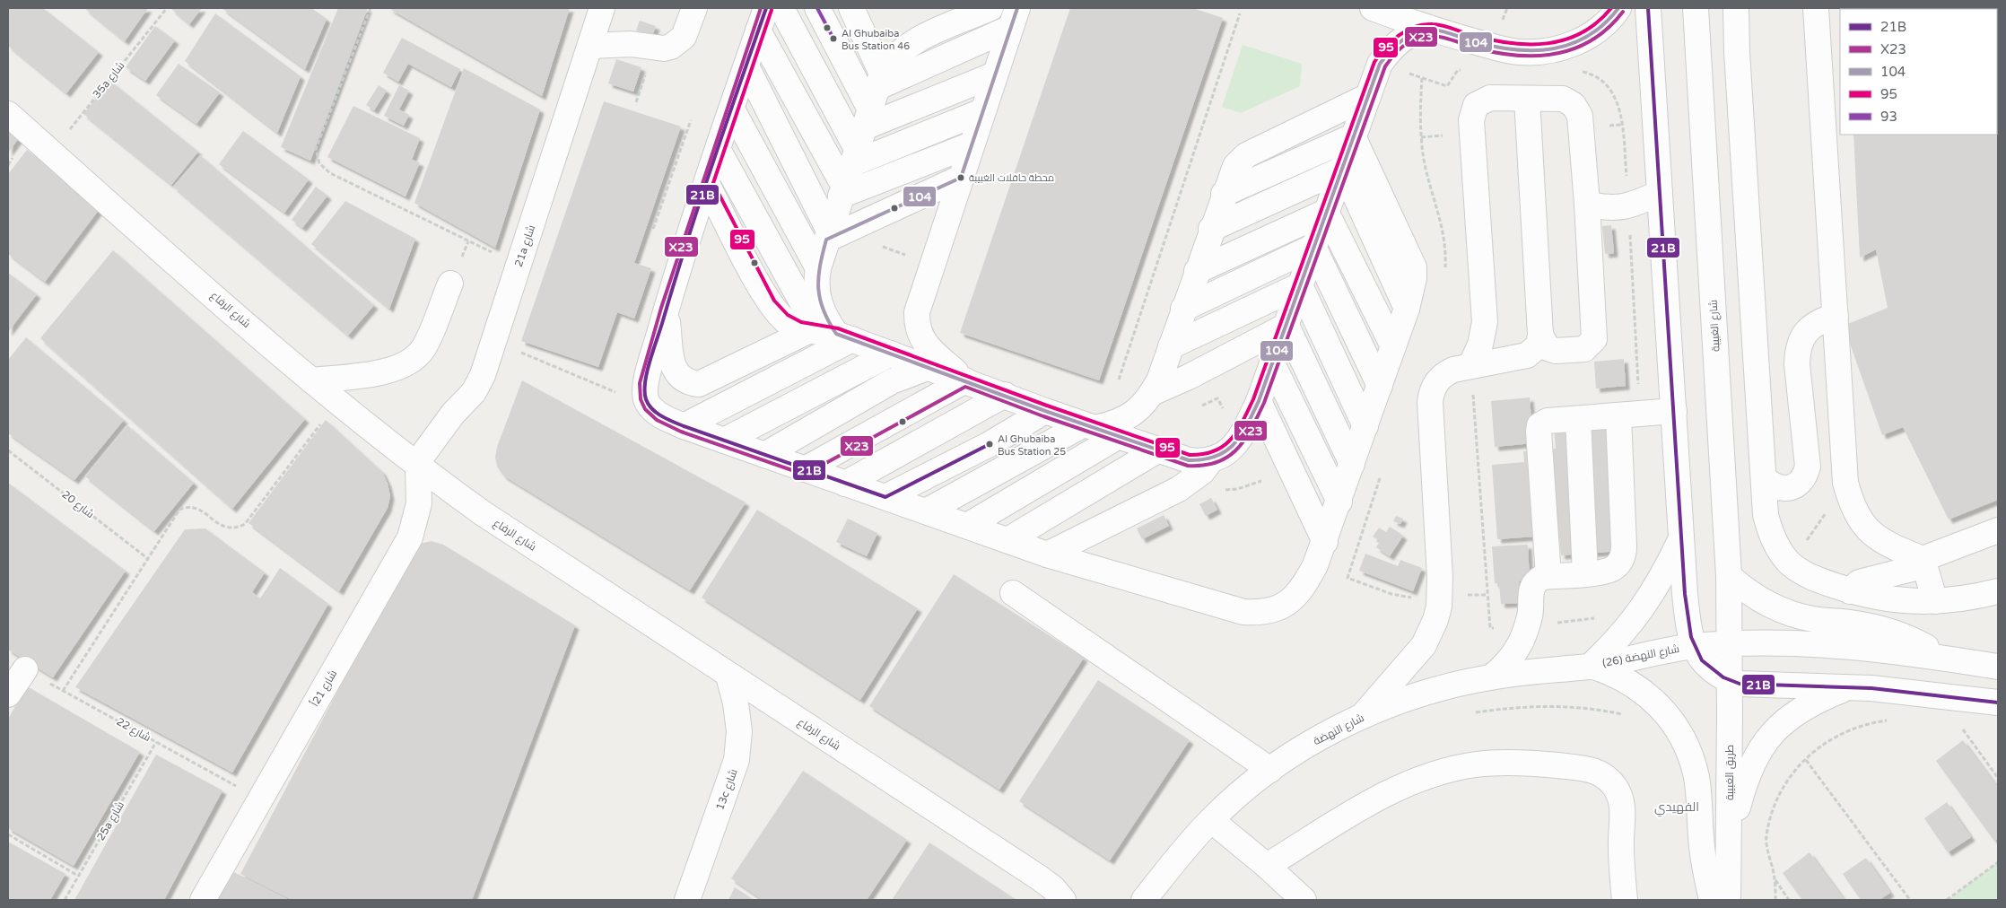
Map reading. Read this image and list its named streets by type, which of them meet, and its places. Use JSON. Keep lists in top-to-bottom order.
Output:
{
  "streets": {
    "street": [
      "21a شارع",
      "شارع الرفاع",
      "شارع الغبيبة",
      "شارع النهضة (26)",
      "شارع 21أ",
      "شارع النهضة",
      "طريق الغبيبة",
      "13c شارع"
    ],
    "path": [
      "35a شارع",
      "شارع 20",
      "شارع 22",
      "25a شارع"
    ]
  },
  "crossings": [
    ["35a شارع", "شارع الرفاع"],
    ["21a شارع", "شارع الرفاع"],
    ["21a شارع", "شارع 21أ"],
    ["شارع الرفاع", "شارع 21أ"],
    ["شارع الرفاع", "13c شارع"],
    ["شارع الغبيبة", "طريق الغبيبة"],
    ["شارع النهضة (26)", "شارع النهضة"],
    ["شارع النهضة (26)", "طريق الغبيبة"],
    ["شارع 21أ", "شارع 22"],
    ["شارع 22", "25a شارع"]
  ],
  "districts": ["الفهيدي"],
  "places": ["Al Ghubaiba Bus Station 46", "محطة حافلات الغبيبة", "Al Ghubaiba Bus Station 25"],
  "lines": [
    "transit line 21B",
    "transit line X23",
    "transit line 104",
    "transit line 95",
    "transit line 93"
  ],
  "legend": [
    "21B",
    "X23",
    "104",
    "95",
    "93"
  ]
}
